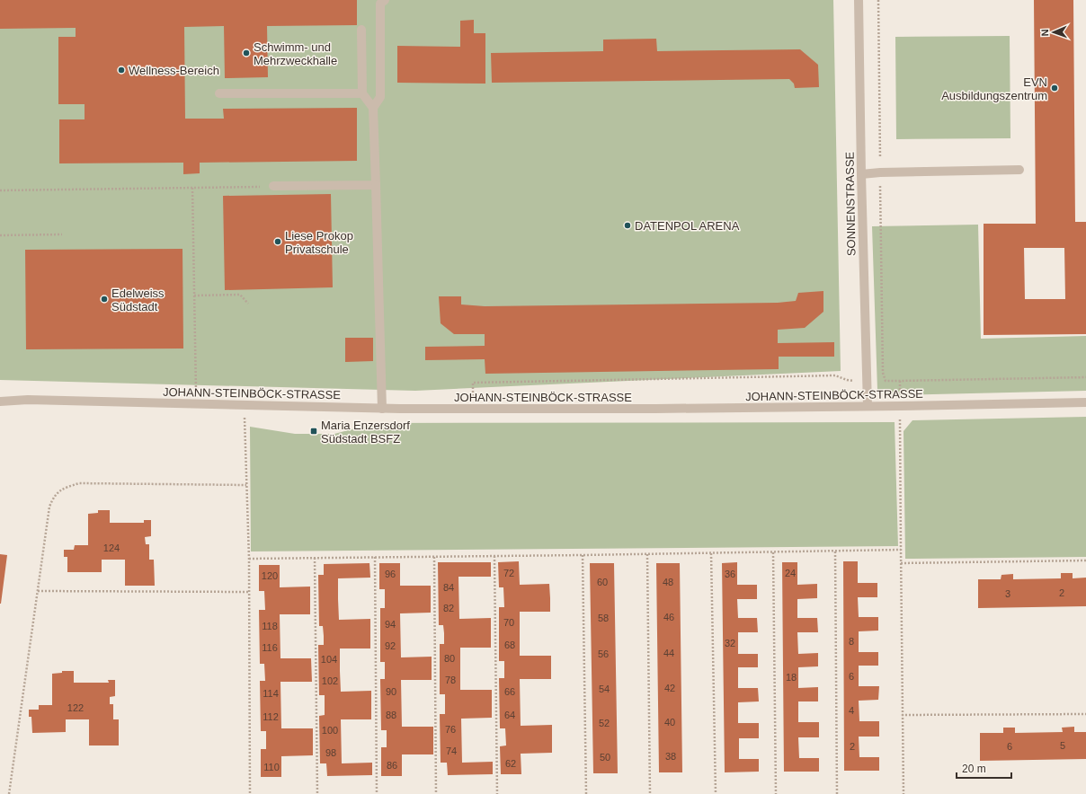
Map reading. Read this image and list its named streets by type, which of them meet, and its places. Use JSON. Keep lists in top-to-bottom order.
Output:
{
  "streets": {
    "street": ["SONNENSTRASSE", "JOHANN-STEINBÖCK-STRASSE"]
  },
  "crossings": [
    ["SONNENSTRASSE", "JOHANN-STEINBÖCK-STRASSE"]
  ],
  "places": {
    "other": [
      "Schwimm- und Mehrzweckhalle",
      "Wellness-Bereich",
      "EVN Ausbildungszentrum",
      "DATENPOL ARENA",
      "Liese Prokop Privatschule",
      "Edelweiss Südstadt"
    ],
    "transit": ["Maria Enzersdorf Südstadt BSFZ"]
  },
  "house_numbers": [
    "124",
    "72",
    "24",
    "96",
    "36",
    "120",
    "60",
    "48",
    "84",
    "2",
    "3",
    "82",
    "46",
    "58",
    "70",
    "94",
    "118",
    "8",
    "32",
    "68",
    "92",
    "116",
    "44",
    "56",
    "80",
    "104",
    "6",
    "18",
    "78",
    "102",
    "42",
    "54",
    "90",
    "66",
    "114",
    "122",
    "4",
    "88",
    "64",
    "112",
    "40",
    "52",
    "76",
    "100",
    "5",
    "2",
    "6",
    "74",
    "98",
    "38",
    "50",
    "62",
    "86",
    "110"
  ],
  "scale_bar": "20 m",
  "north": "left"
}
